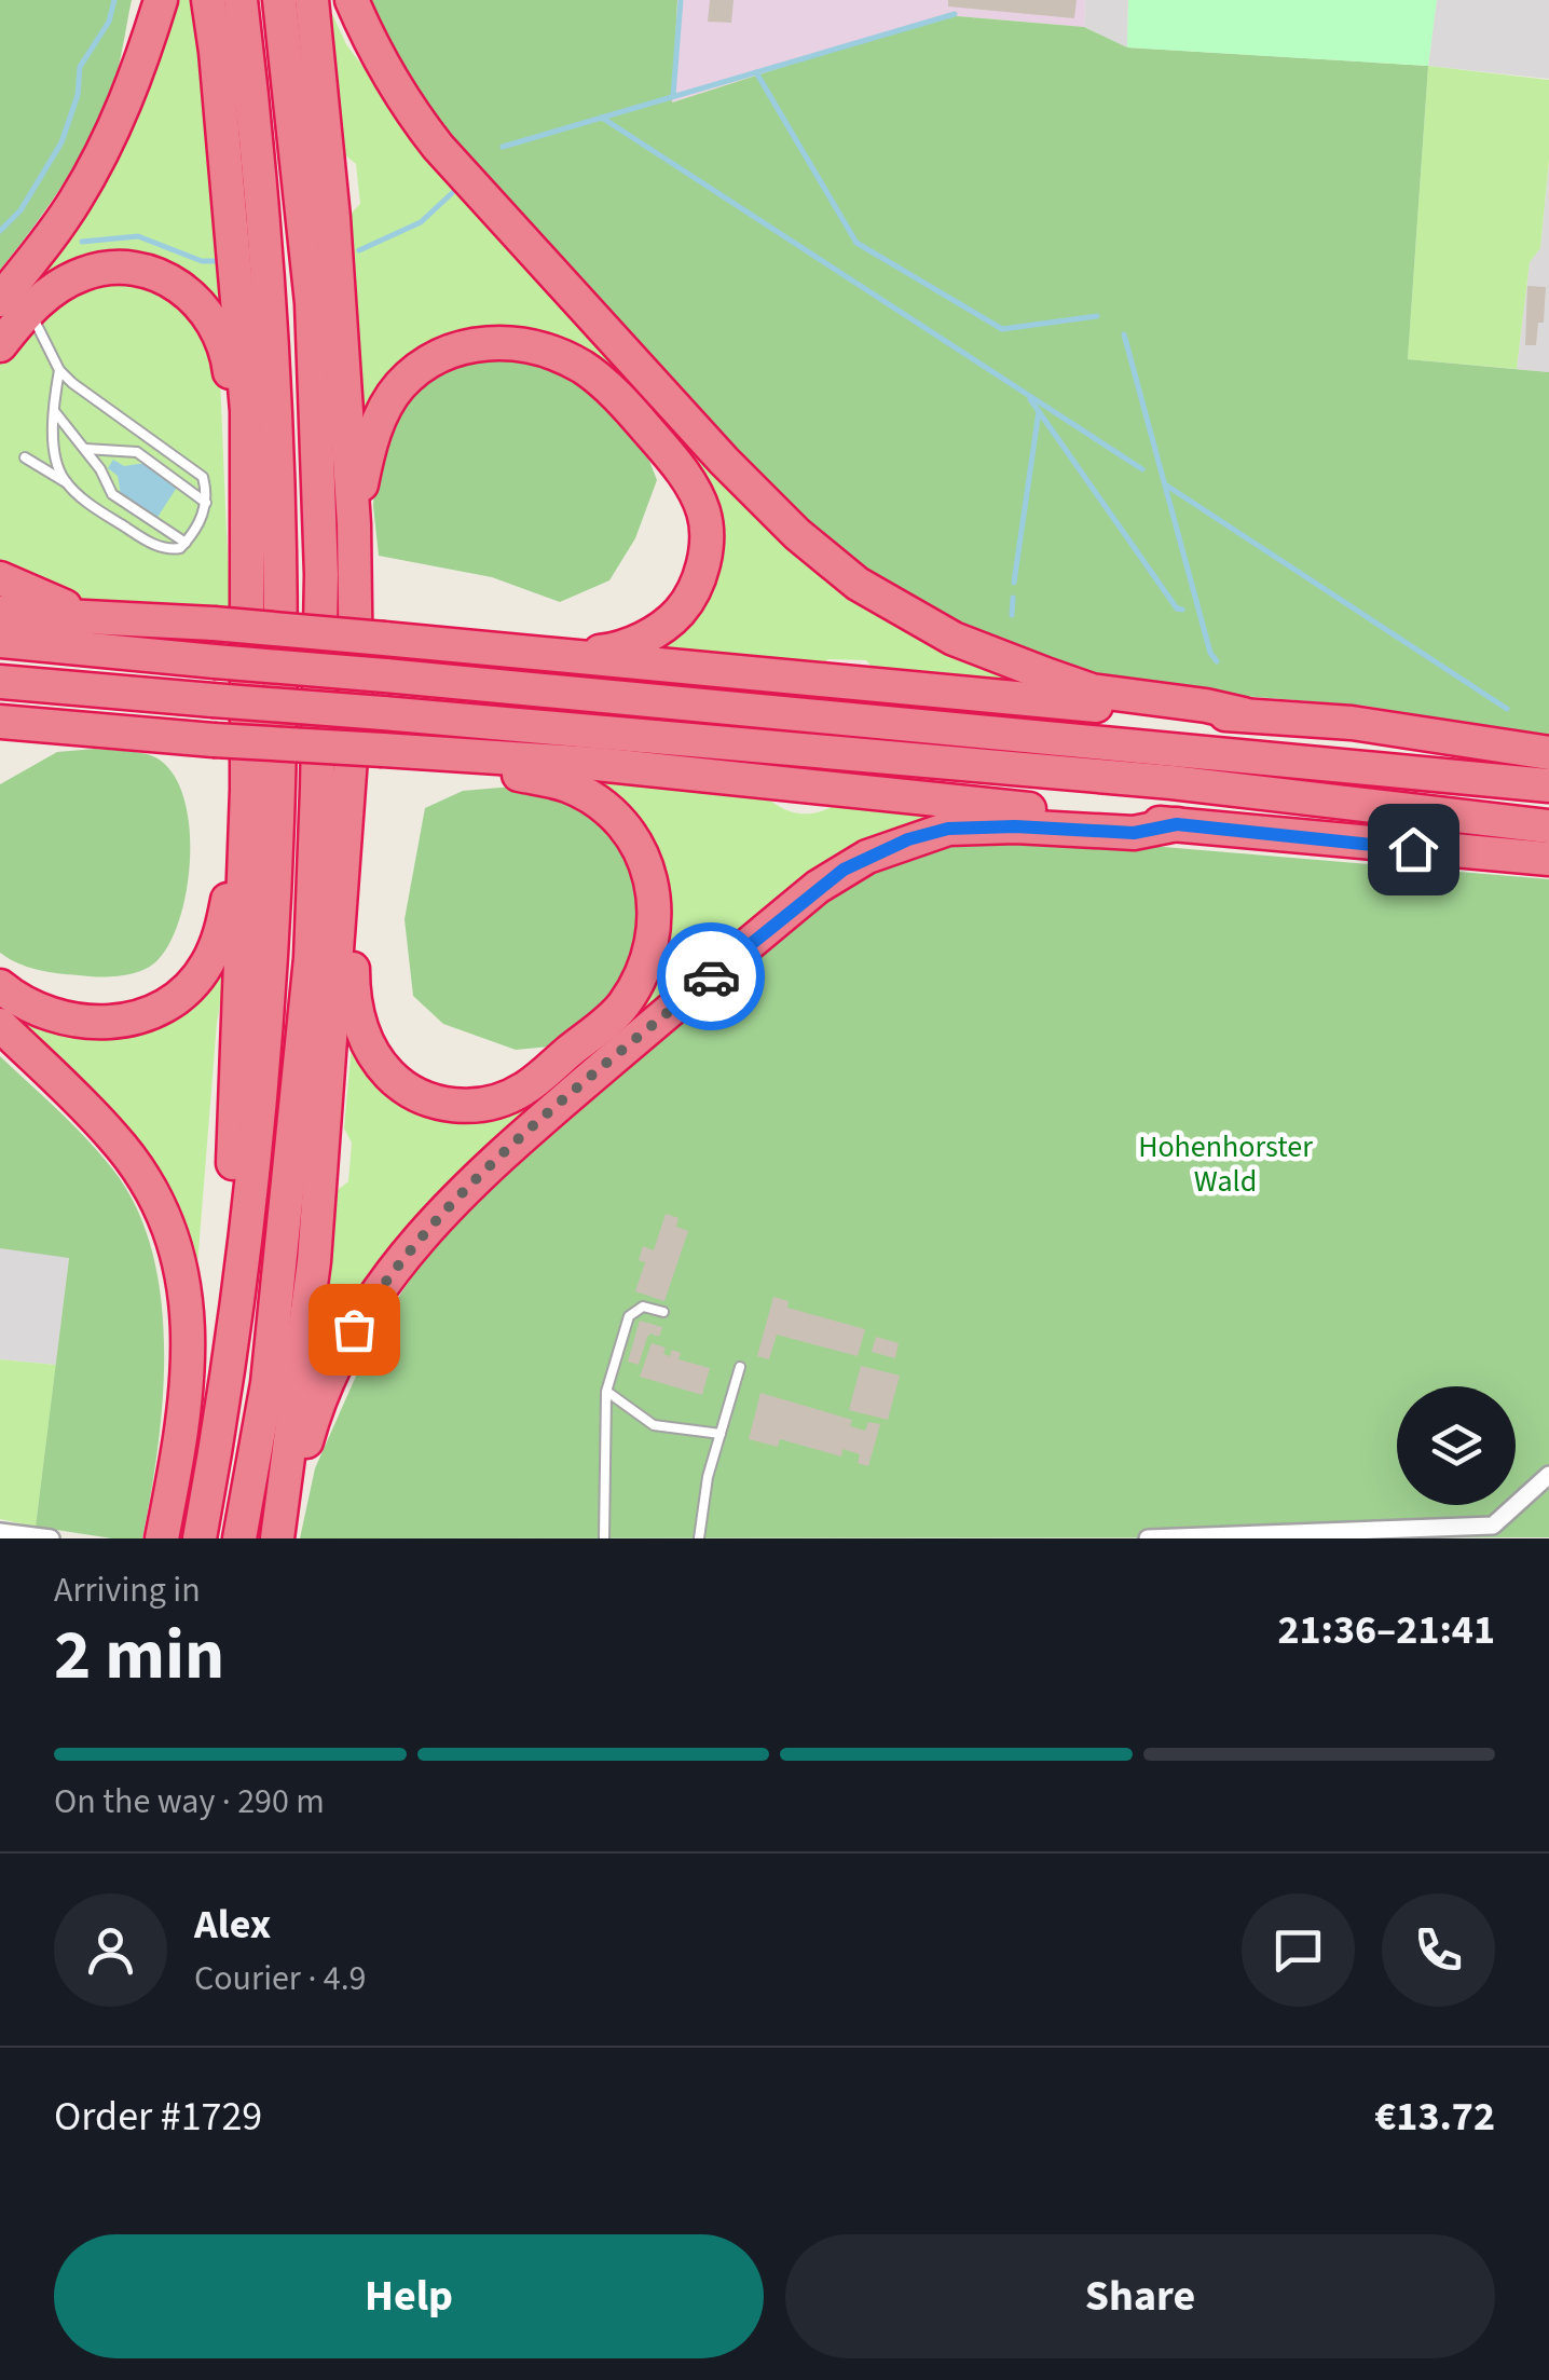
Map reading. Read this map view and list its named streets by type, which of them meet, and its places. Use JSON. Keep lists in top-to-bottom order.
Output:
{
  "parks": ["Hohenhorster Wald"],
  "page": {
    "heading": ["2 min", "Arriving in", "21:36–21:41"],
    "panel": [
      "Alex",
      "Courier · 4.9",
      "Order #1729",
      "€13.72"
    ],
    "bar": "On the way · 290 m",
    "buttons": ["Help", "Share"]
  }
}
